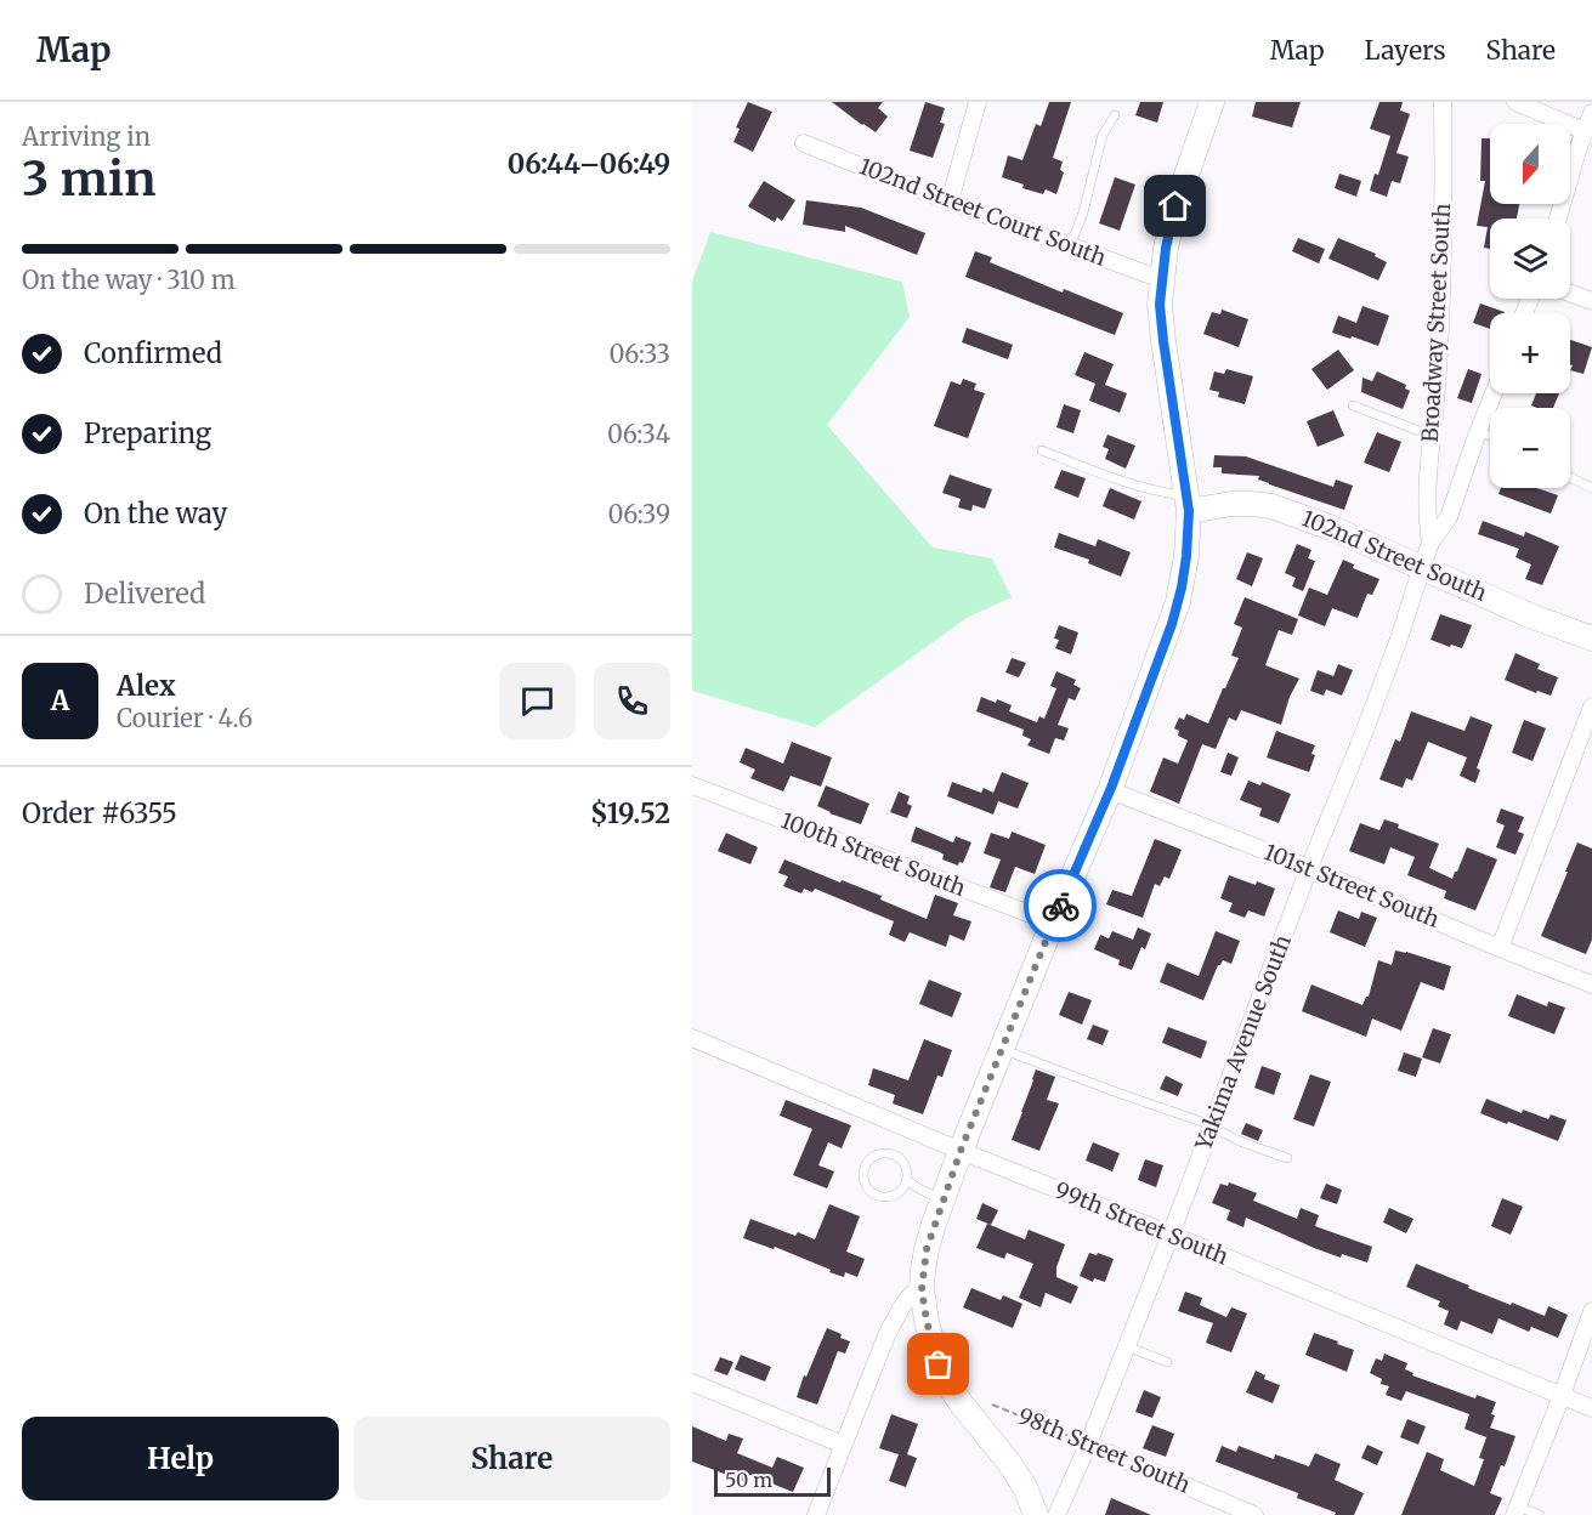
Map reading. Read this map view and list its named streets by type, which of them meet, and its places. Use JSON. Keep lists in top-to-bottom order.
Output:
{
  "streets": {
    "main road": ["102nd Street South"],
    "street": [
      "102nd Street Court South",
      "Broadway Street South",
      "100th Street South",
      "101st Street South",
      "Yakima Avenue South",
      "99th Street South",
      "98th Street South"
    ]
  },
  "crossings": [
    ["Broadway Street South", "Yakima Avenue South"],
    ["102nd Street South", "Yakima Avenue South"],
    ["101st Street South", "Yakima Avenue South"],
    ["Yakima Avenue South", "99th Street South"],
    ["Yakima Avenue South", "98th Street South"]
  ],
  "scale_bar": "50 m",
  "north": "bottom",
  "page": {
    "header": "Map",
    "nav": ["Map", "Layers", "Share"],
    "heading": ["3 min", "Arriving in", "06:44–06:49"],
    "panel": [
      "Alex",
      "Courier · 4.6",
      "Order #6355",
      "$19.52"
    ],
    "map_buttons": ["+", "−"],
    "bar": "On the way · 310 m",
    "list": [
      ["Confirmed", "06:33"],
      ["Preparing", "06:34"],
      ["On the way", "06:39"],
      "Delivered"
    ],
    "round": "A",
    "buttons": ["Help", "Share"],
    "scale": "50 m"
  }
}
